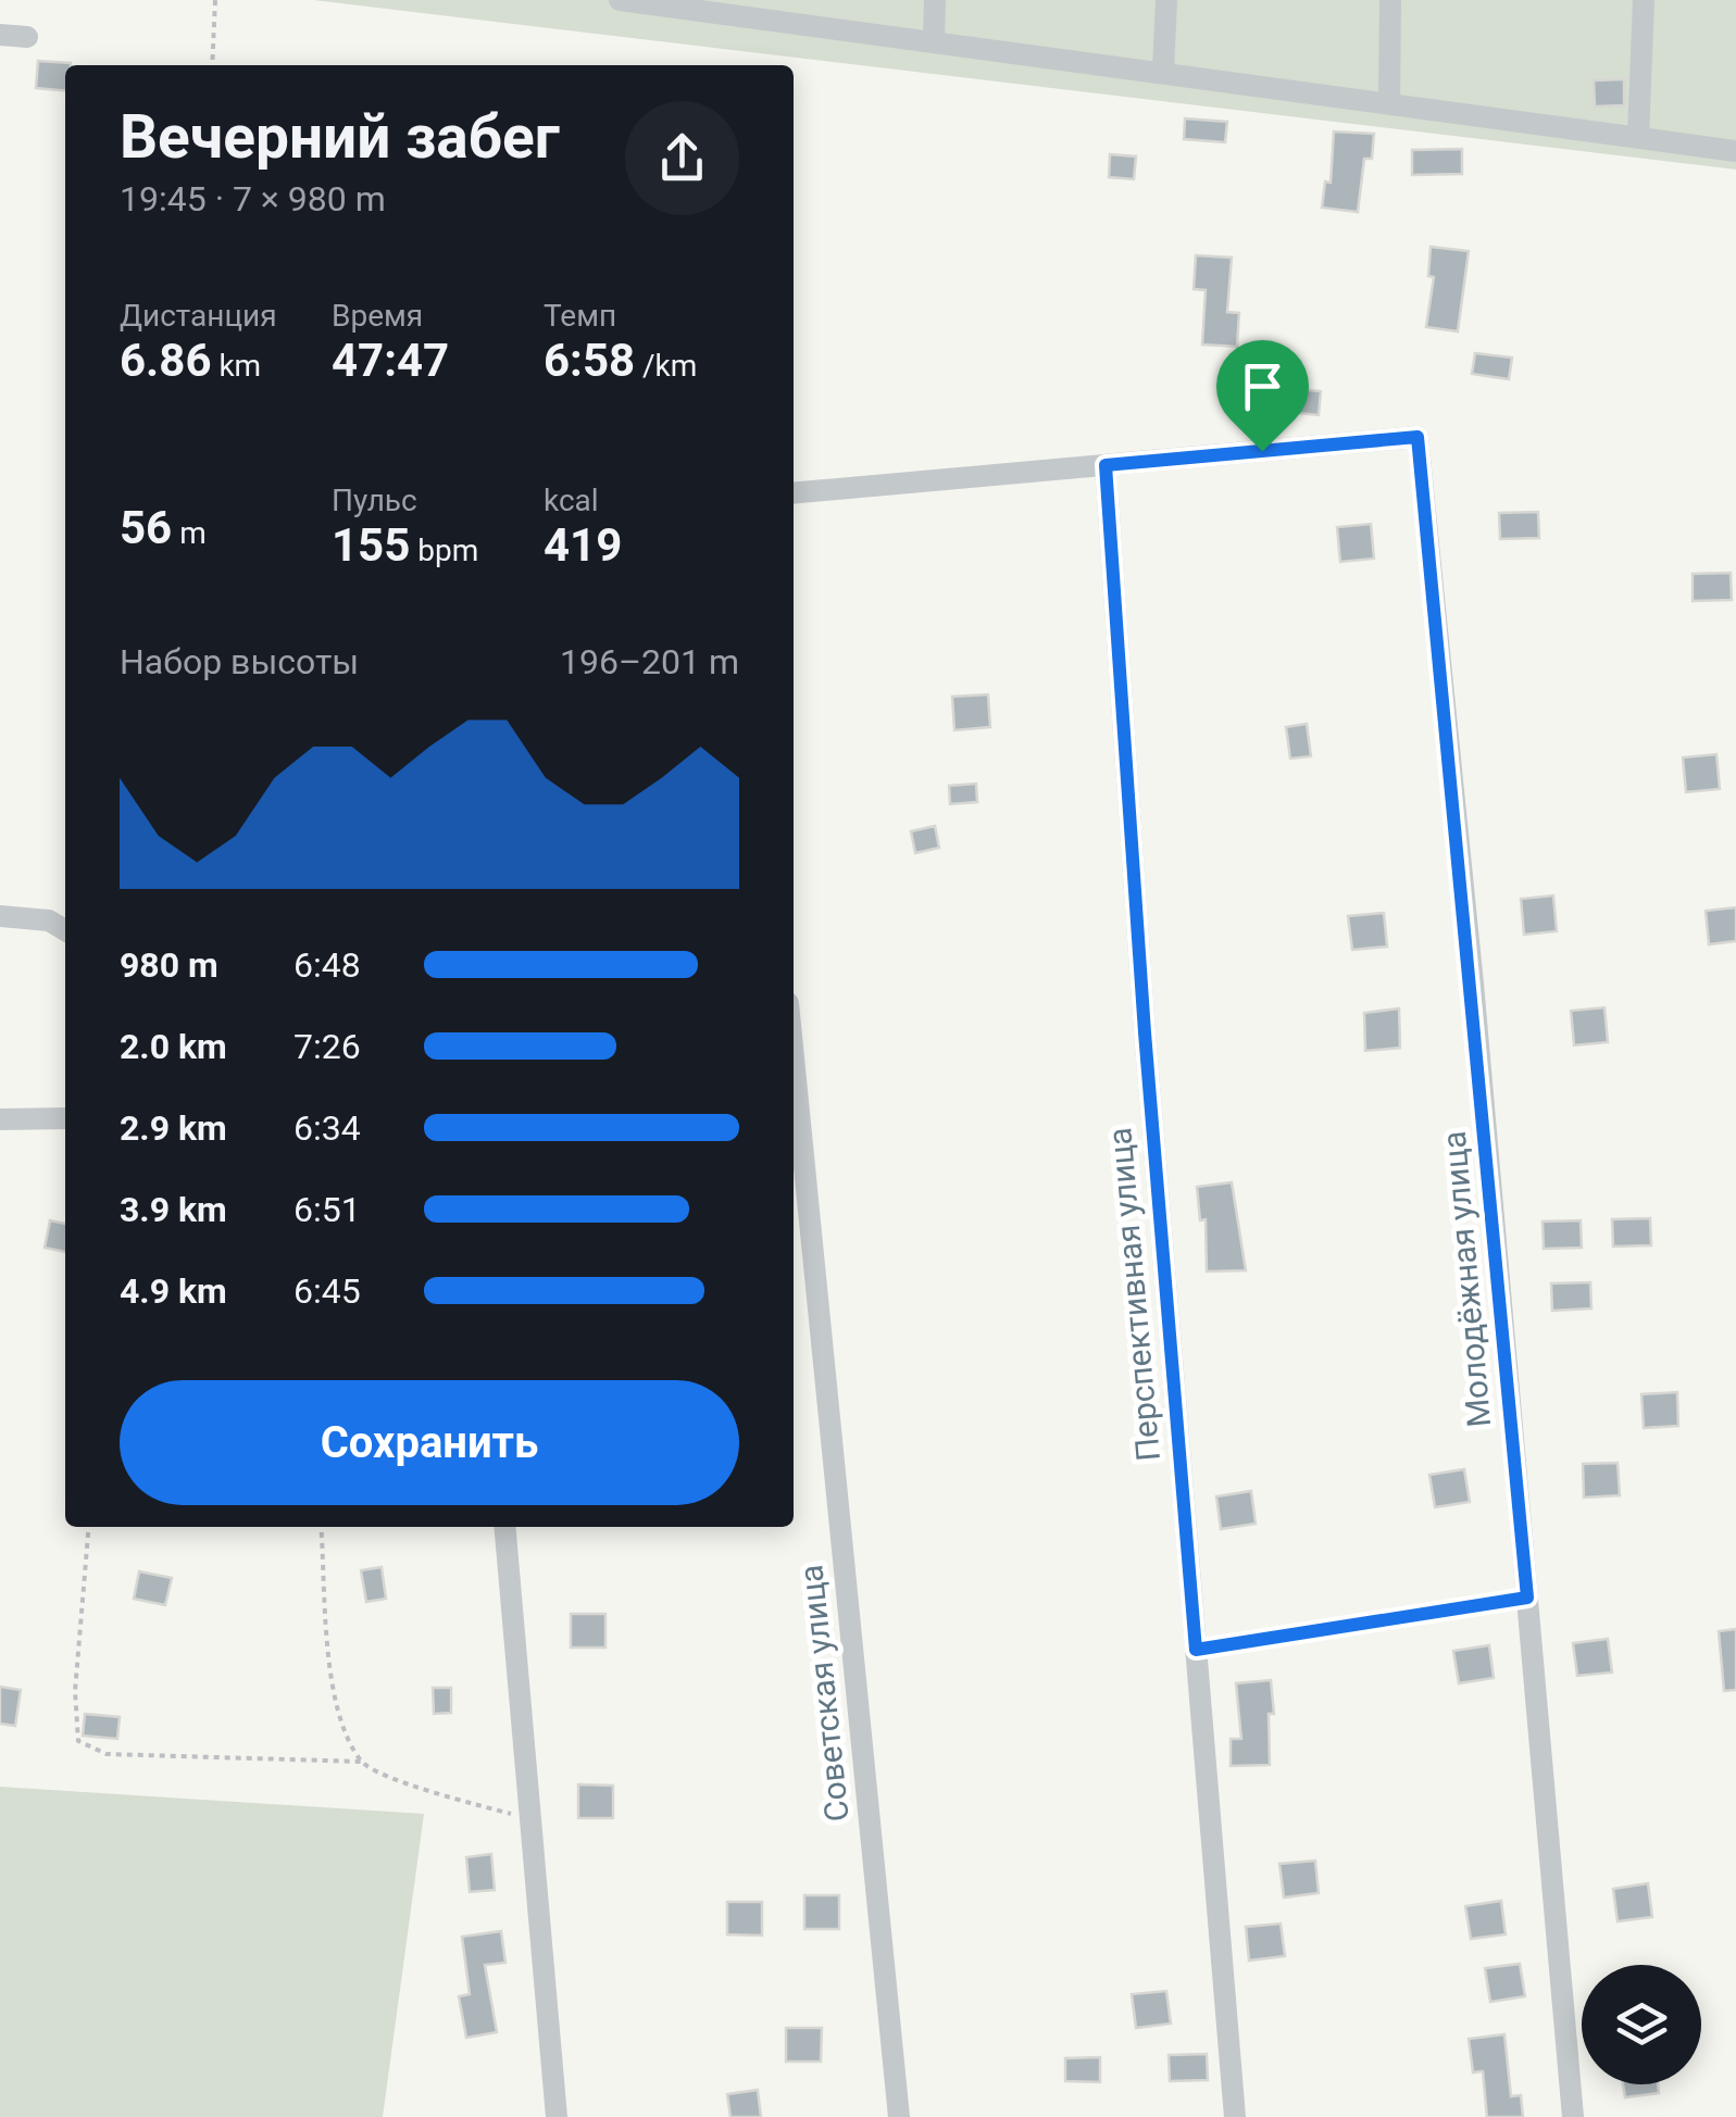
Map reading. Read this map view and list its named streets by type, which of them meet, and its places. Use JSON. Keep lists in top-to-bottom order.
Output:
{
  "streets": {
    "street": ["Молодёжная улица", "Перспективная улица", "Советская улица"]
  },
  "crossings": [
    ["Молодёжная улица", "Перспективная улица"]
  ],
  "page": {
    "heading": ["Вечерний забег", "19:45 · 7 × 980 m"],
    "stats": [
      ["Дистанция", "6.86 km"],
      ["Время", "47:47"],
      ["Темп", "6:58 /km"],
      ["56 m"],
      ["Пульс", "155 bpm"],
      ["kcal", "419"]
    ],
    "chart": ["Набор высоты", "196–201 m"],
    "list": [
      {
        "name": "980 m",
        "note": "6:48"
      },
      {
        "name": "2.0 km",
        "note": "7:26"
      },
      {
        "name": "2.9 km",
        "note": "6:34"
      },
      {
        "name": "3.9 km",
        "note": "6:51"
      },
      {
        "name": "4.9 km",
        "note": "6:45"
      }
    ],
    "buttons": "Сохранить"
  }
}
